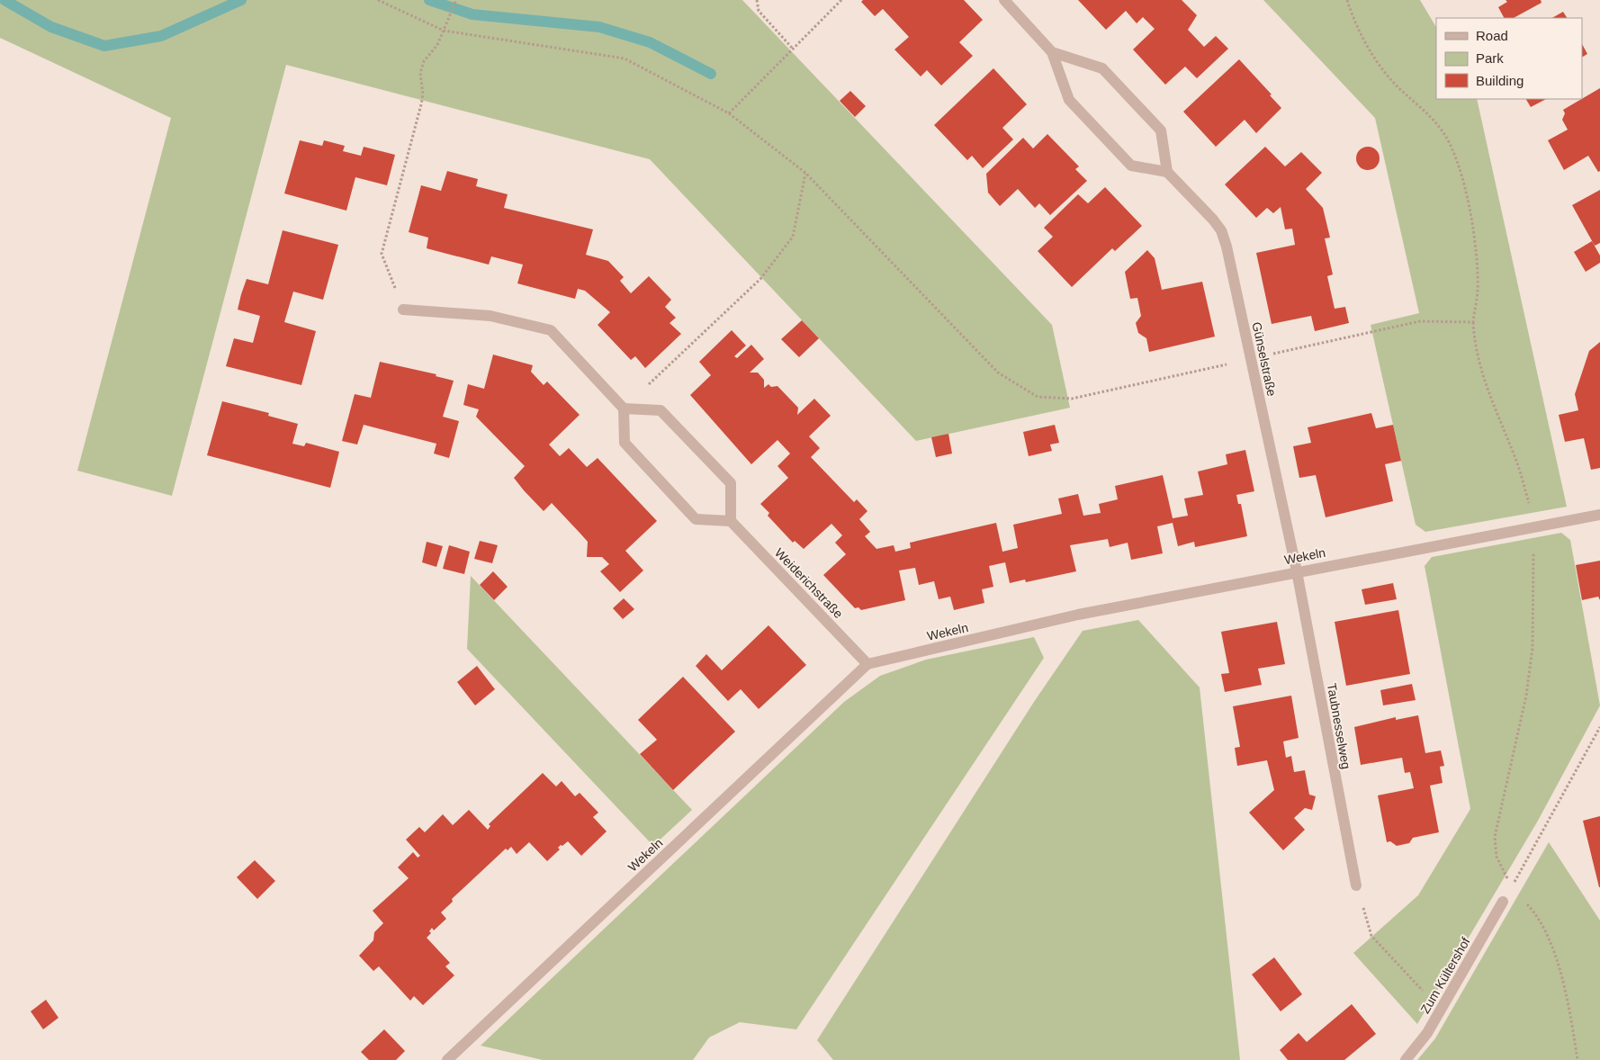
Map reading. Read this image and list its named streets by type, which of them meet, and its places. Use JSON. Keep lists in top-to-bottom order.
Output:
{
  "streets": {
    "street": [
      "Günselstraße",
      "Wekeln",
      "Weiderichstraße",
      "Taubnesselweg",
      "Zum Kültershof"
    ]
  },
  "crossings": [
    ["Günselstraße", "Wekeln"],
    ["Günselstraße", "Taubnesselweg"],
    ["Wekeln", "Weiderichstraße"],
    ["Wekeln", "Taubnesselweg"]
  ],
  "legend": ["Road", "Park", "Building"]
}
